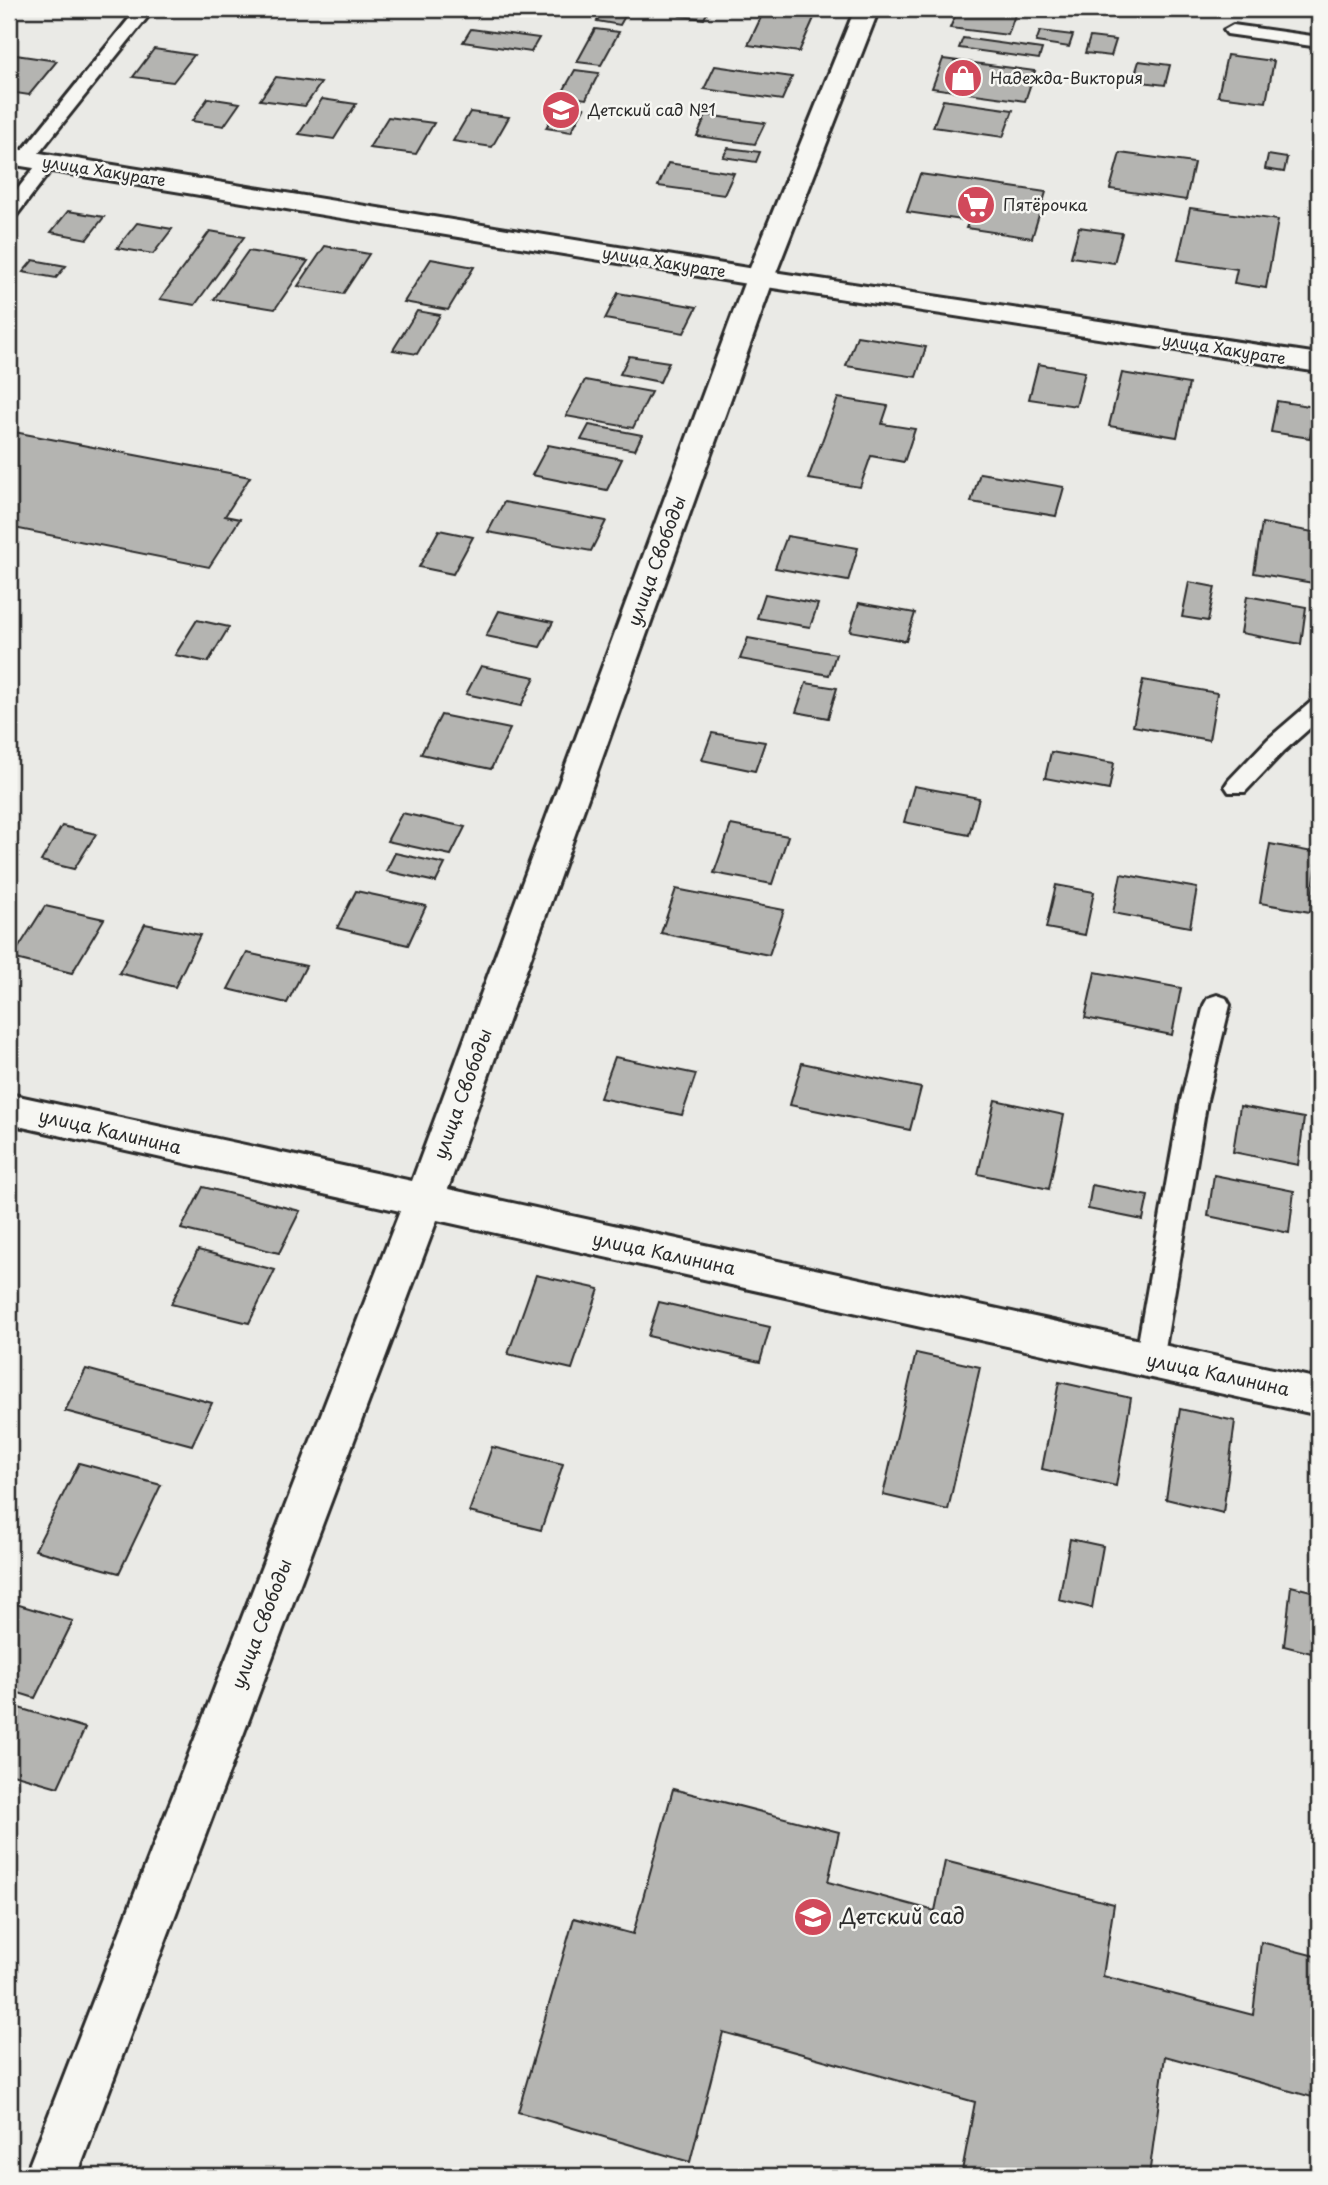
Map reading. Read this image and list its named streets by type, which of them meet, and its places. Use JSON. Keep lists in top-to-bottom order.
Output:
{
  "streets": {
    "street": ["улица Хакурате", "улица Свободы", "улица Калинина"]
  },
  "crossings": [
    ["улица Хакурате", "улица Свободы"],
    ["улица Свободы", "улица Калинина"]
  ],
  "places": {
    "shop": ["Надежда-Виктория"],
    "school or university": ["Детский сад №1", "Детский сад"],
    "supermarket": ["Пятёрочка"]
  }
}
